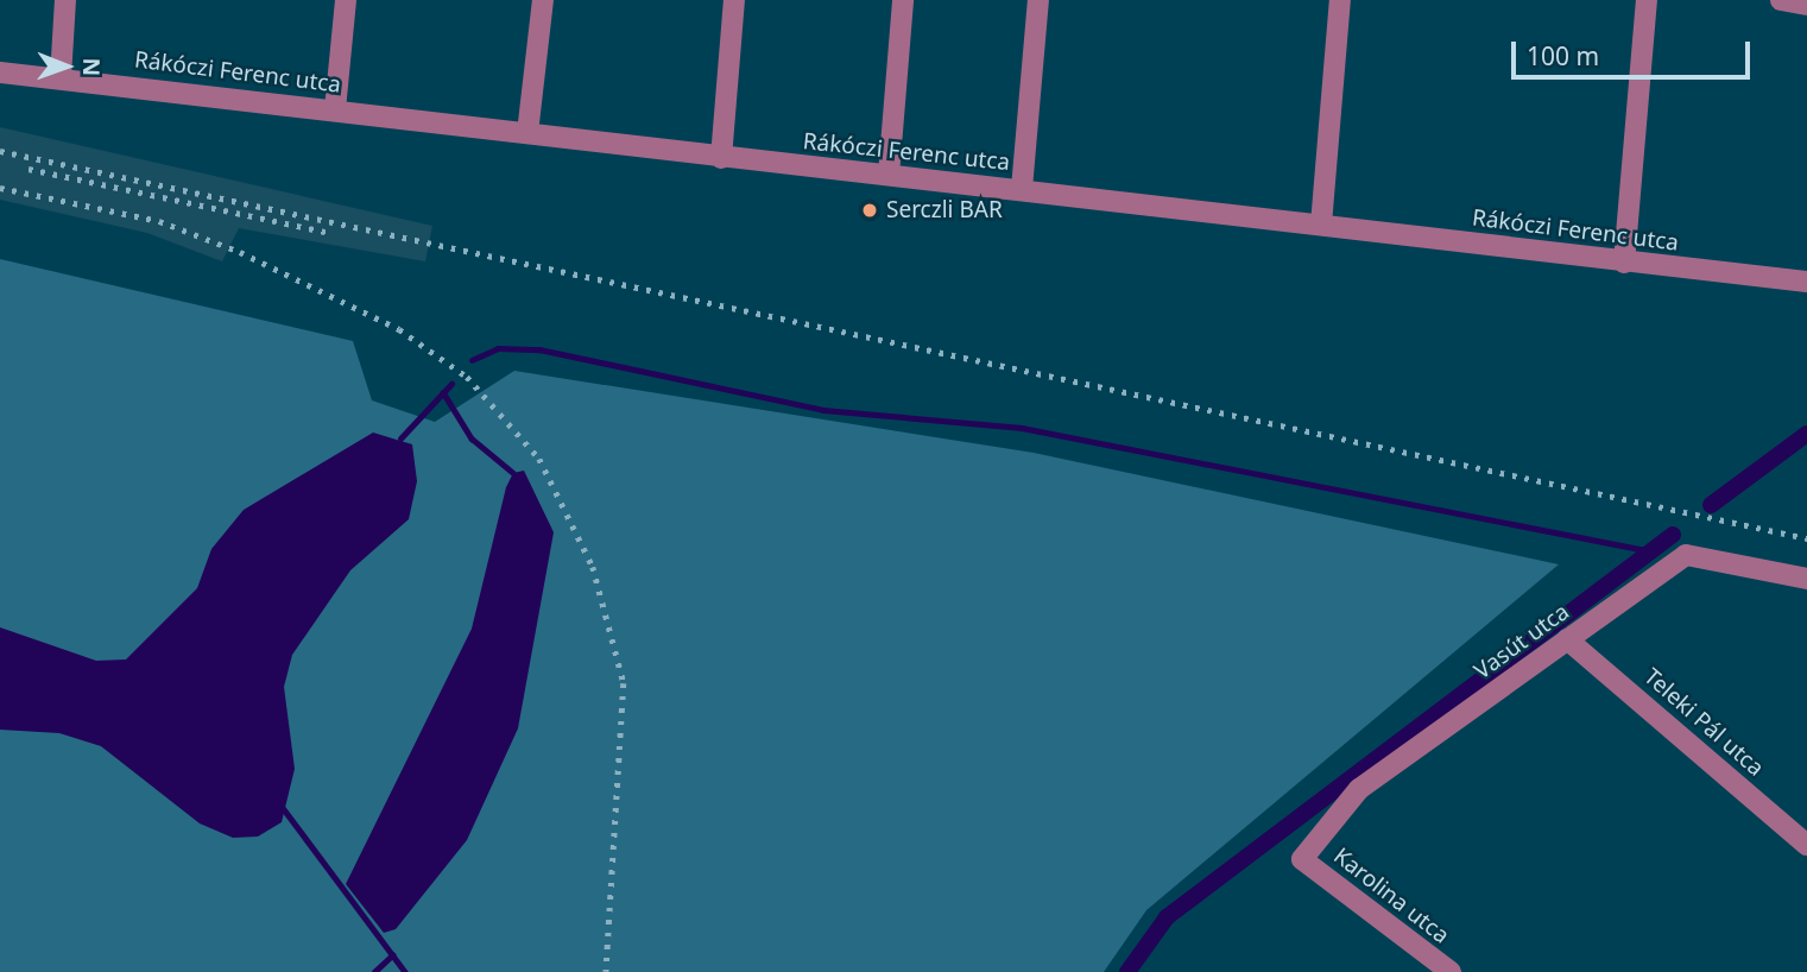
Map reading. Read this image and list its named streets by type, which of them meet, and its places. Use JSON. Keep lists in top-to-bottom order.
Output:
{
  "streets": {
    "street": [
      "Rákóczi Ferenc utca",
      "Vasút utca",
      "Teleki Pál utca",
      "Karolina utca"
    ]
  },
  "crossings": [
    ["Vasút utca", "Teleki Pál utca"],
    ["Vasút utca", "Karolina utca"]
  ],
  "places": ["Serczli BAR"],
  "scale_bar": "100 m",
  "north": "right"
}
